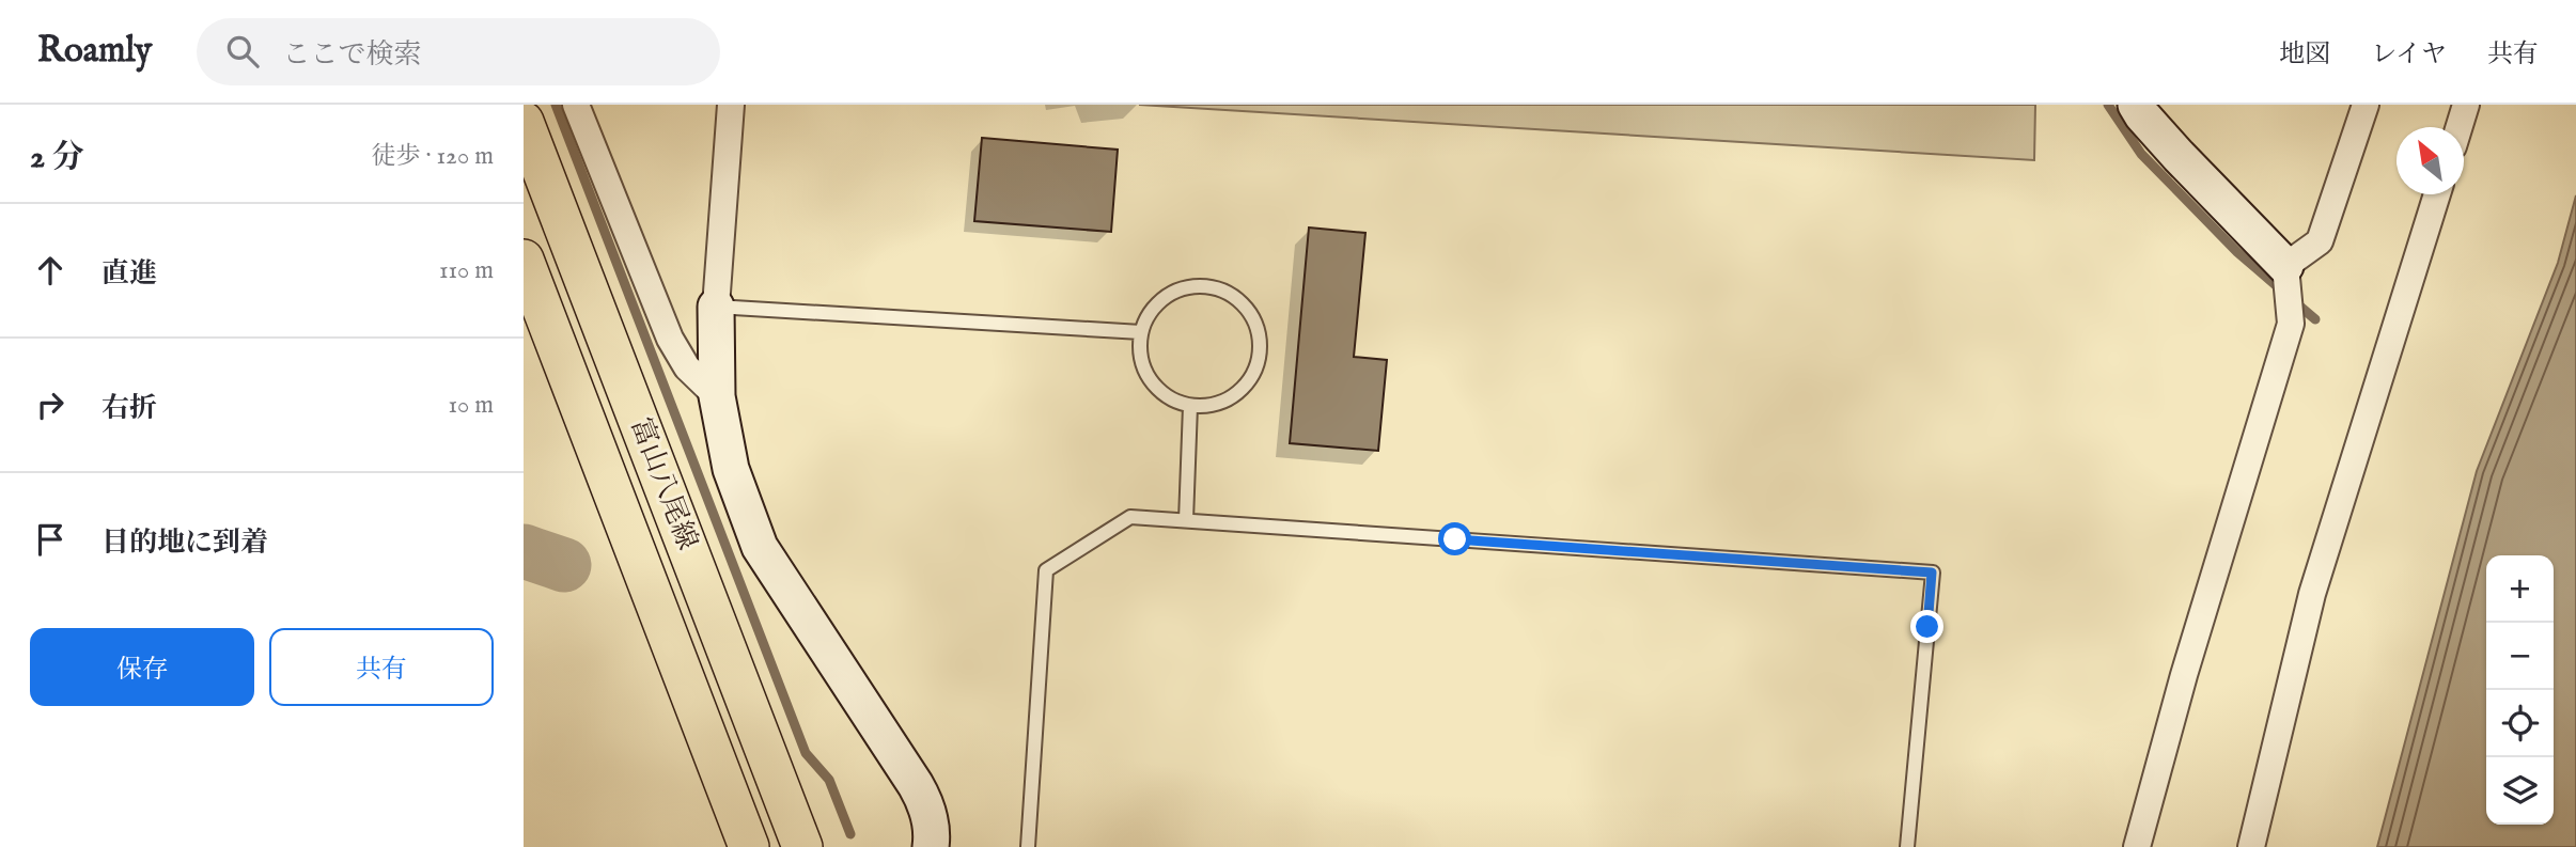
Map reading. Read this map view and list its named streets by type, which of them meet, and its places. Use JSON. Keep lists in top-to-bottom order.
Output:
{
  "streets": {
    "main road": ["富山八尾線"]
  },
  "north": "top left",
  "page": {
    "header": "Roamly",
    "search": "ここで検索",
    "nav": ["地図", "レイヤ", "共有"],
    "heading": ["2 分", "徒歩 · 120 m"],
    "list": [
      ["直進", "110 m"],
      ["右折", "10 m"],
      "目的地に到着"
    ],
    "map_buttons": ["+", "−"],
    "buttons": ["保存", "共有"]
  }
}
